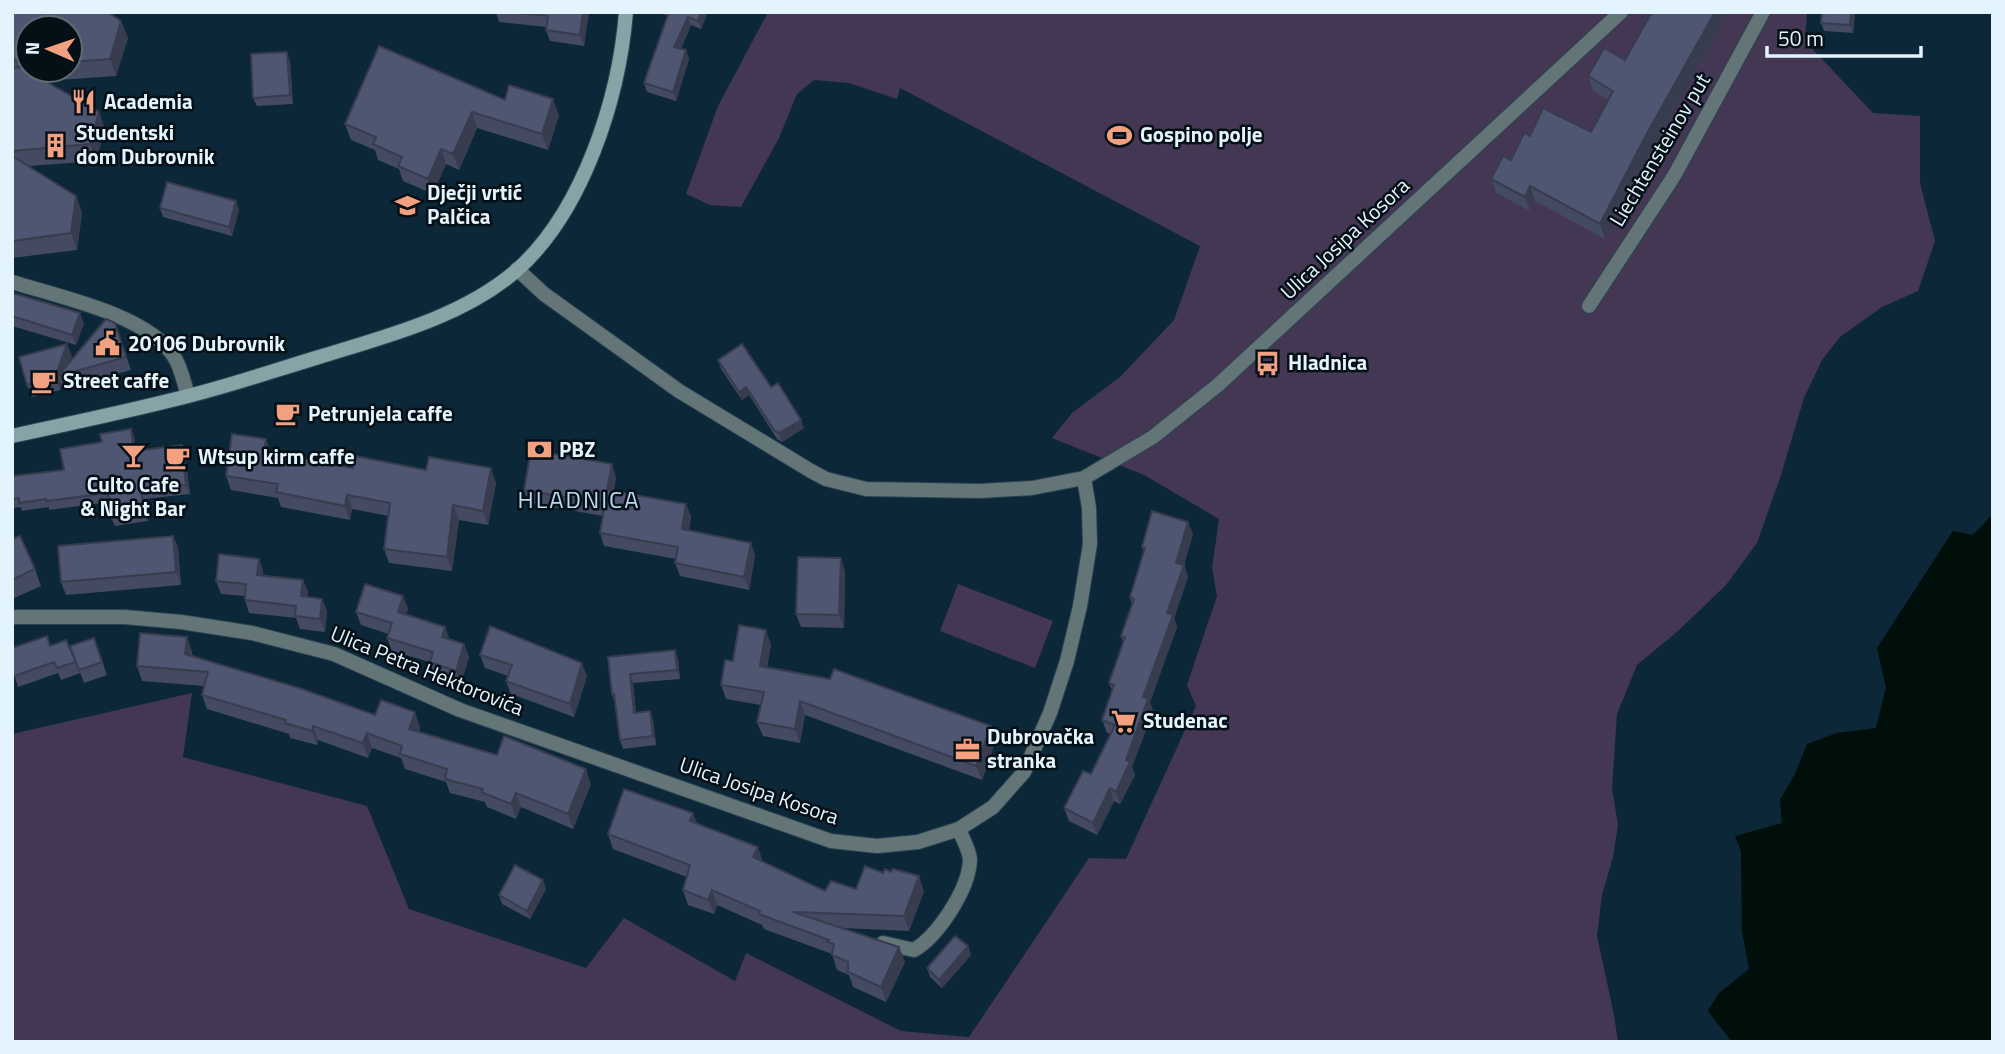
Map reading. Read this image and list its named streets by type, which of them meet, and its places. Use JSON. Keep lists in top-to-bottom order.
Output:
{
  "streets": {
    "street": ["Liechtensteinov put", "Ulica Josipa Kosora", "Ulica Petra Hektorovića"]
  },
  "crossings": [
    ["Ulica Josipa Kosora", "Ulica Petra Hektorovića"]
  ],
  "districts": ["HLADNICA"],
  "places": {
    "restaurant": ["Academia"],
    "sports": ["Gospino polje"],
    "building": ["Studentski dom Dubrovnik"],
    "school or university": ["Dječji vrtić Palčica"],
    "public building": ["20106 Dubrovnik"],
    "bus stop": ["Hladnica"],
    "cafe": ["Street caffe", "Petrunjela caffe", "Wtsup kirm caffe"],
    "bank": ["PBZ"],
    "bar": ["Culto Cafe & Night Bar"],
    "supermarket": ["Studenac"],
    "office": ["Dubrovačka stranka"]
  },
  "scale_bar": "50 m",
  "north": "left"
}
